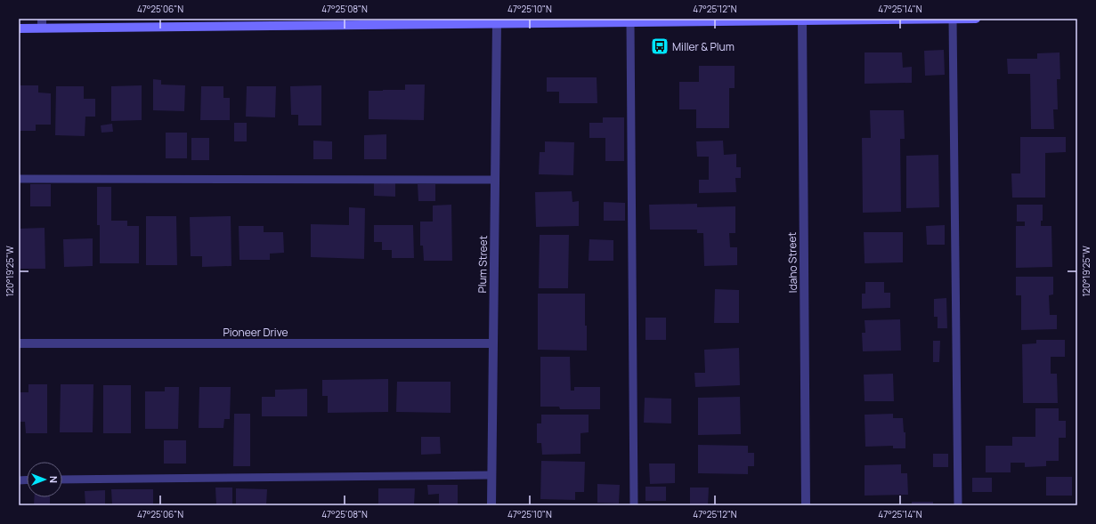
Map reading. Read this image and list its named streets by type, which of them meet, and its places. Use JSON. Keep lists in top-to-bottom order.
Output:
{
  "streets": {
    "street": ["Idaho Street", "Plum Street", "Pioneer Drive"]
  },
  "crossings": [
    ["Plum Street", "Pioneer Drive"]
  ],
  "places": {
    "bus stop": ["Miller & Plum"]
  },
  "north": "right",
  "coordinates": [
    "47°25'06\"N",
    "47°25'08\"N",
    "47°25'10\"N",
    "47°25'12\"N",
    "47°25'14\"N",
    "120°19'25\"W"
  ]
}
